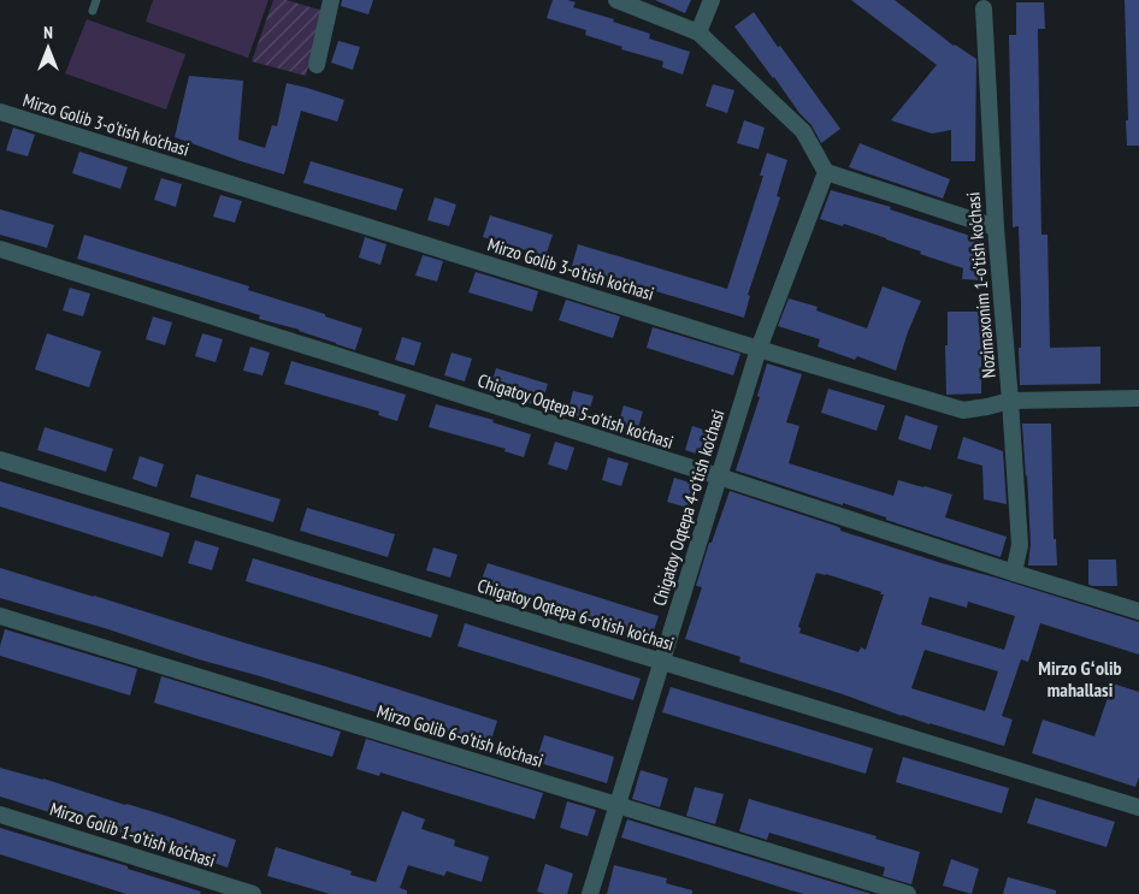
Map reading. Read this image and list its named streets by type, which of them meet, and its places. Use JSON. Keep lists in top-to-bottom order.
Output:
{
  "streets": {
    "street": [
      "Mirzo Golib 3-o'tish ko'chasi",
      "Nozimaxonim 1-o'tish ko'chasi",
      "Chigatoy Oqtepa 5-o'tish ko'chasi",
      "Chigatoy Oqtepa 4-o'tish ko'chasi",
      "Chigatoy Oqtepa 6-o'tish ko'chasi",
      "Mirzo Golib 6-o'tish ko'chasi",
      "Mirzo Golib 1-o'tish ko'chasi"
    ]
  },
  "crossings": [
    ["Mirzo Golib 3-o'tish ko'chasi", "Nozimaxonim 1-o'tish ko'chasi"],
    ["Mirzo Golib 3-o'tish ko'chasi", "Chigatoy Oqtepa 4-o'tish ko'chasi"],
    ["Nozimaxonim 1-o'tish ko'chasi", "Chigatoy Oqtepa 5-o'tish ko'chasi"],
    ["Chigatoy Oqtepa 5-o'tish ko'chasi", "Chigatoy Oqtepa 4-o'tish ko'chasi"],
    ["Chigatoy Oqtepa 4-o'tish ko'chasi", "Chigatoy Oqtepa 6-o'tish ko'chasi"],
    ["Chigatoy Oqtepa 4-o'tish ko'chasi", "Mirzo Golib 6-o'tish ko'chasi"]
  ],
  "districts": ["Mirzo Gʻolib mahallasi"],
  "north": "top"
}
